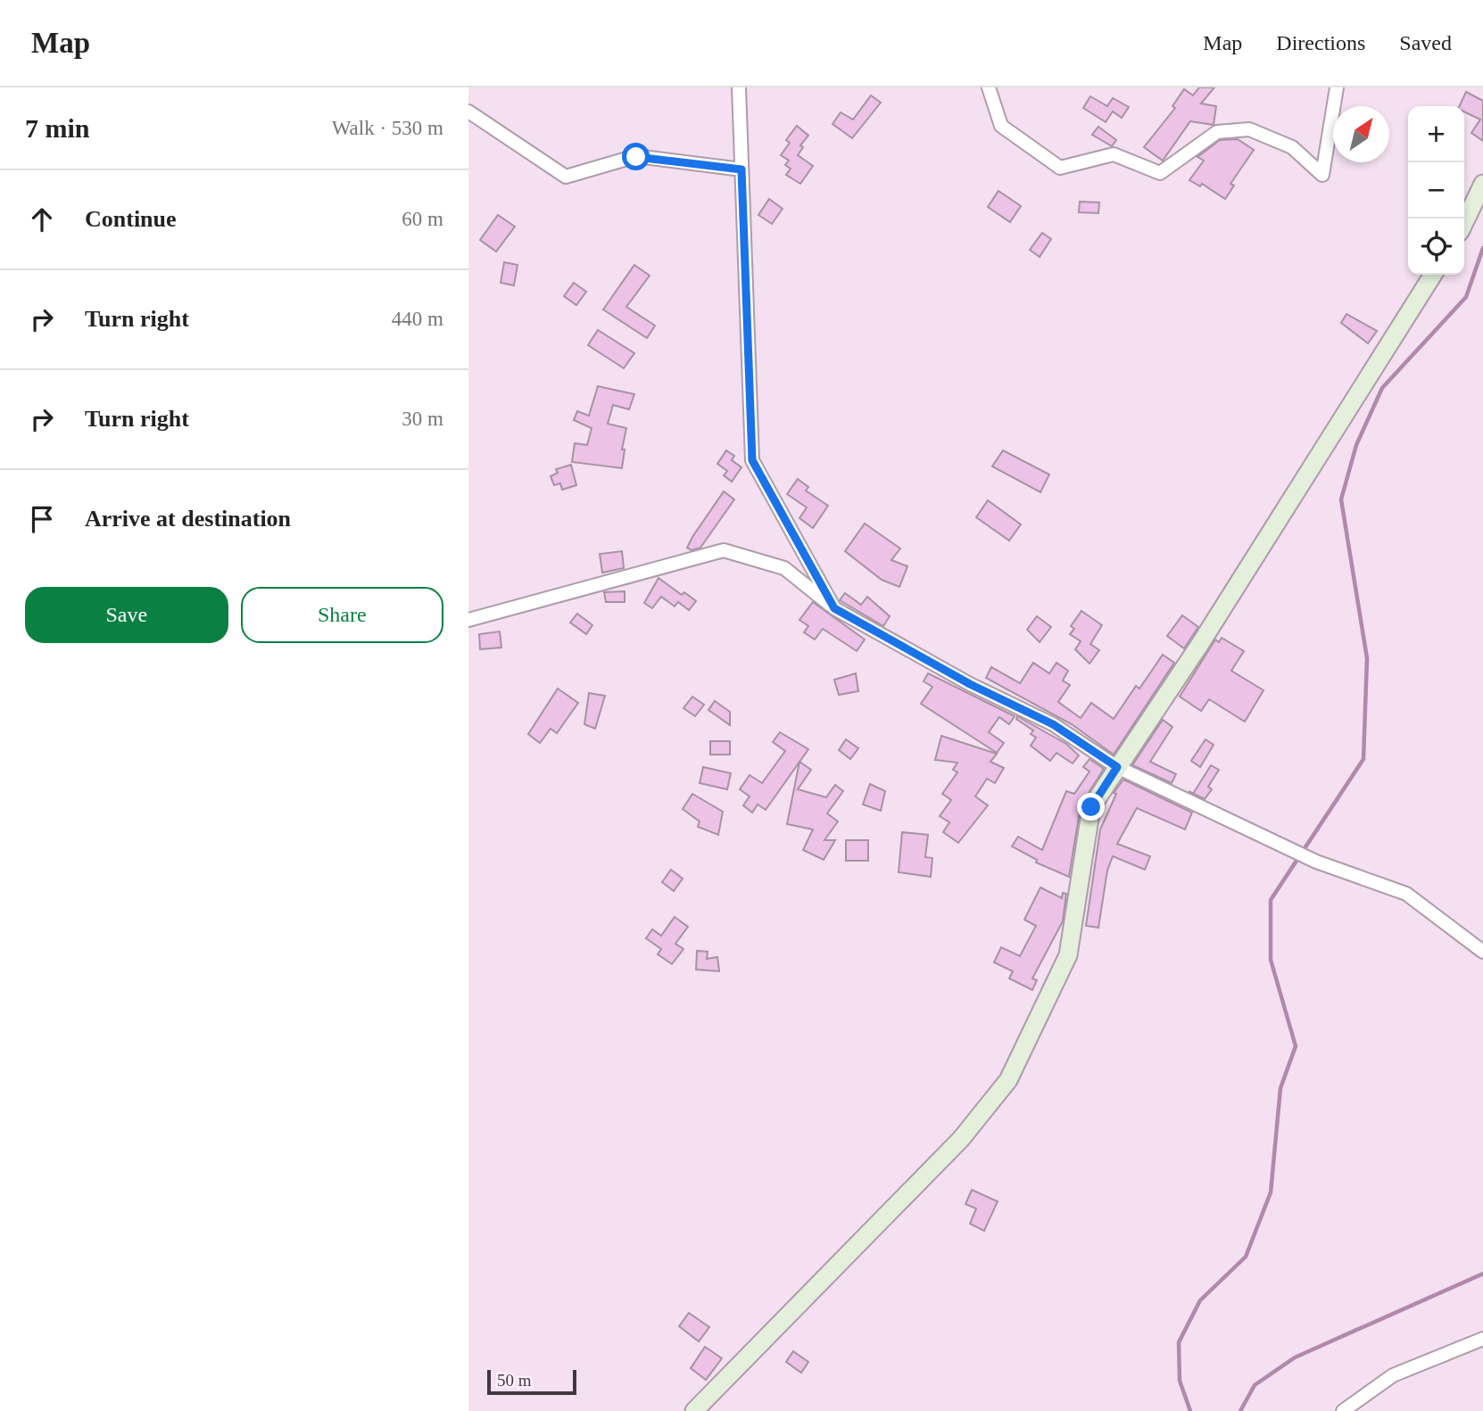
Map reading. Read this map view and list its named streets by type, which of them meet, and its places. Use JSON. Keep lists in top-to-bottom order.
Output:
{
  "scale_bar": "50 m",
  "north": "top right",
  "page": {
    "header": "Map",
    "nav": ["Map", "Directions", "Saved"],
    "heading": ["7 min", "Walk · 530 m"],
    "map_buttons": ["+", "−"],
    "list": [
      ["Continue", "60 m"],
      ["Turn right", "440 m"],
      ["Turn right", "30 m"],
      "Arrive at destination"
    ],
    "buttons": ["Save", "Share"],
    "scale": "50 m"
  }
}
